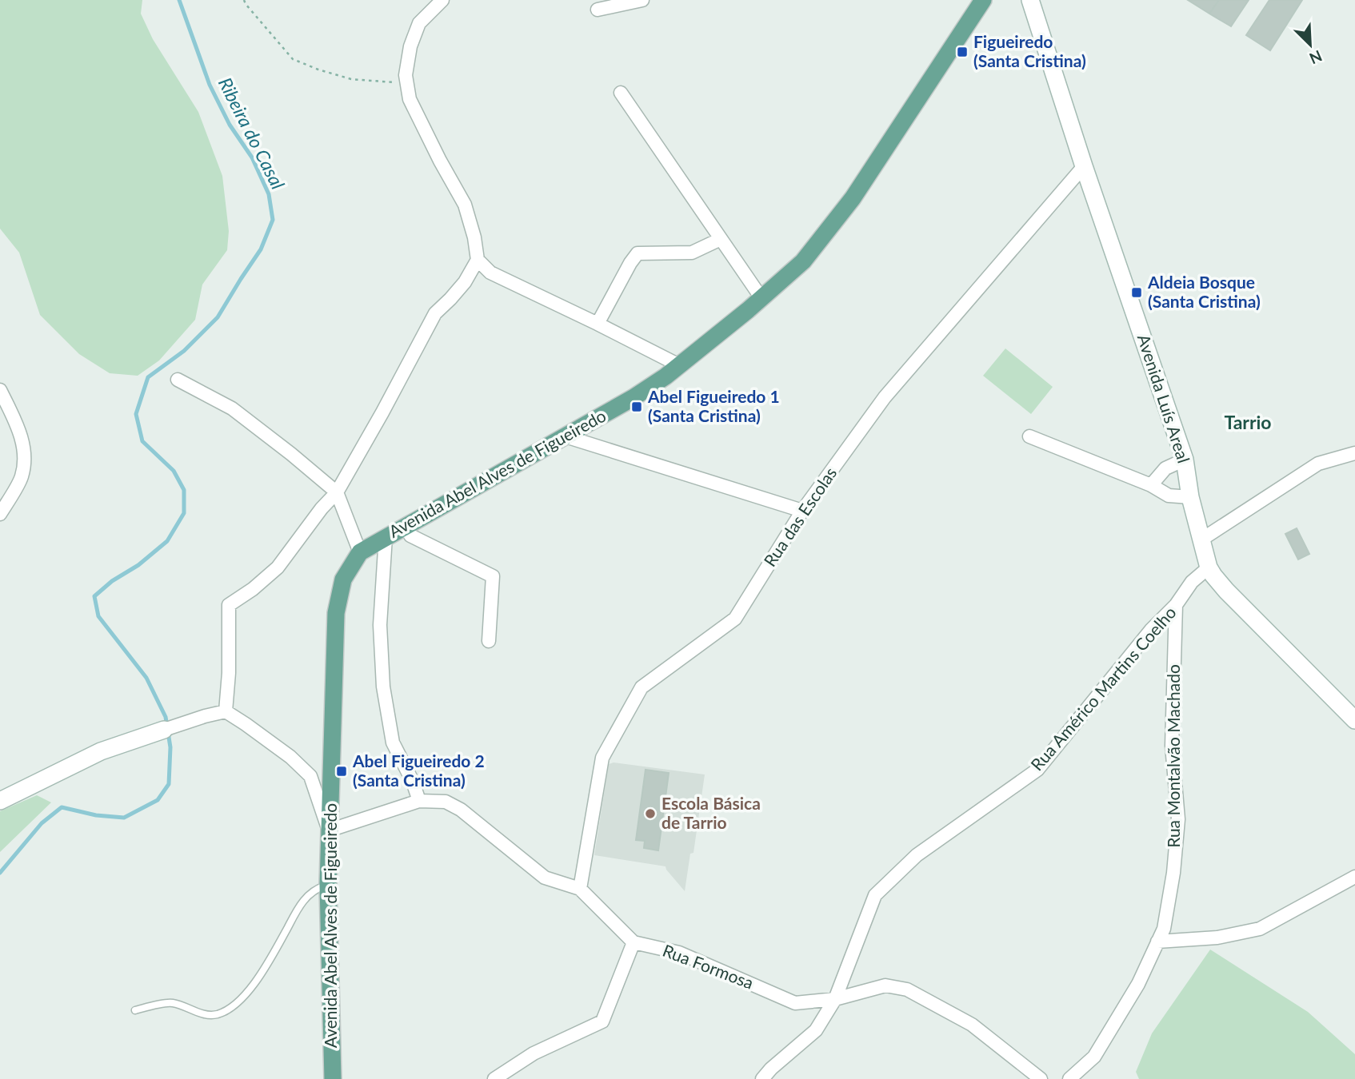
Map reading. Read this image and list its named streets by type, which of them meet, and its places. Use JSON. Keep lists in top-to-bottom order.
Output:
{
  "streets": {
    "main road": ["Avenida Abel Alves de Figueiredo"],
    "street": [
      "Avenida Luís Areal",
      "Rua das Escolas",
      "Rua Américo Martins Coelho",
      "Rua Montalvão Machado",
      "Rua Formosa"
    ]
  },
  "crossings": [
    ["Avenida Luís Areal", "Rua das Escolas"],
    ["Avenida Luís Areal", "Rua Américo Martins Coelho"],
    ["Rua Américo Martins Coelho", "Rua Montalvão Machado"],
    ["Rua Américo Martins Coelho", "Rua Formosa"]
  ],
  "districts": ["Tarrio"],
  "water": ["Ribeira do Casal"],
  "places": {
    "transit": [
      "Figueiredo (Santa Cristina)",
      "Aldeia Bosque (Santa Cristina)",
      "Abel Figueiredo 1 (Santa Cristina)",
      "Abel Figueiredo 2 (Santa Cristina)"
    ],
    "other": ["Escola Básica de Tarrio"]
  },
  "north": "bottom right"
}
